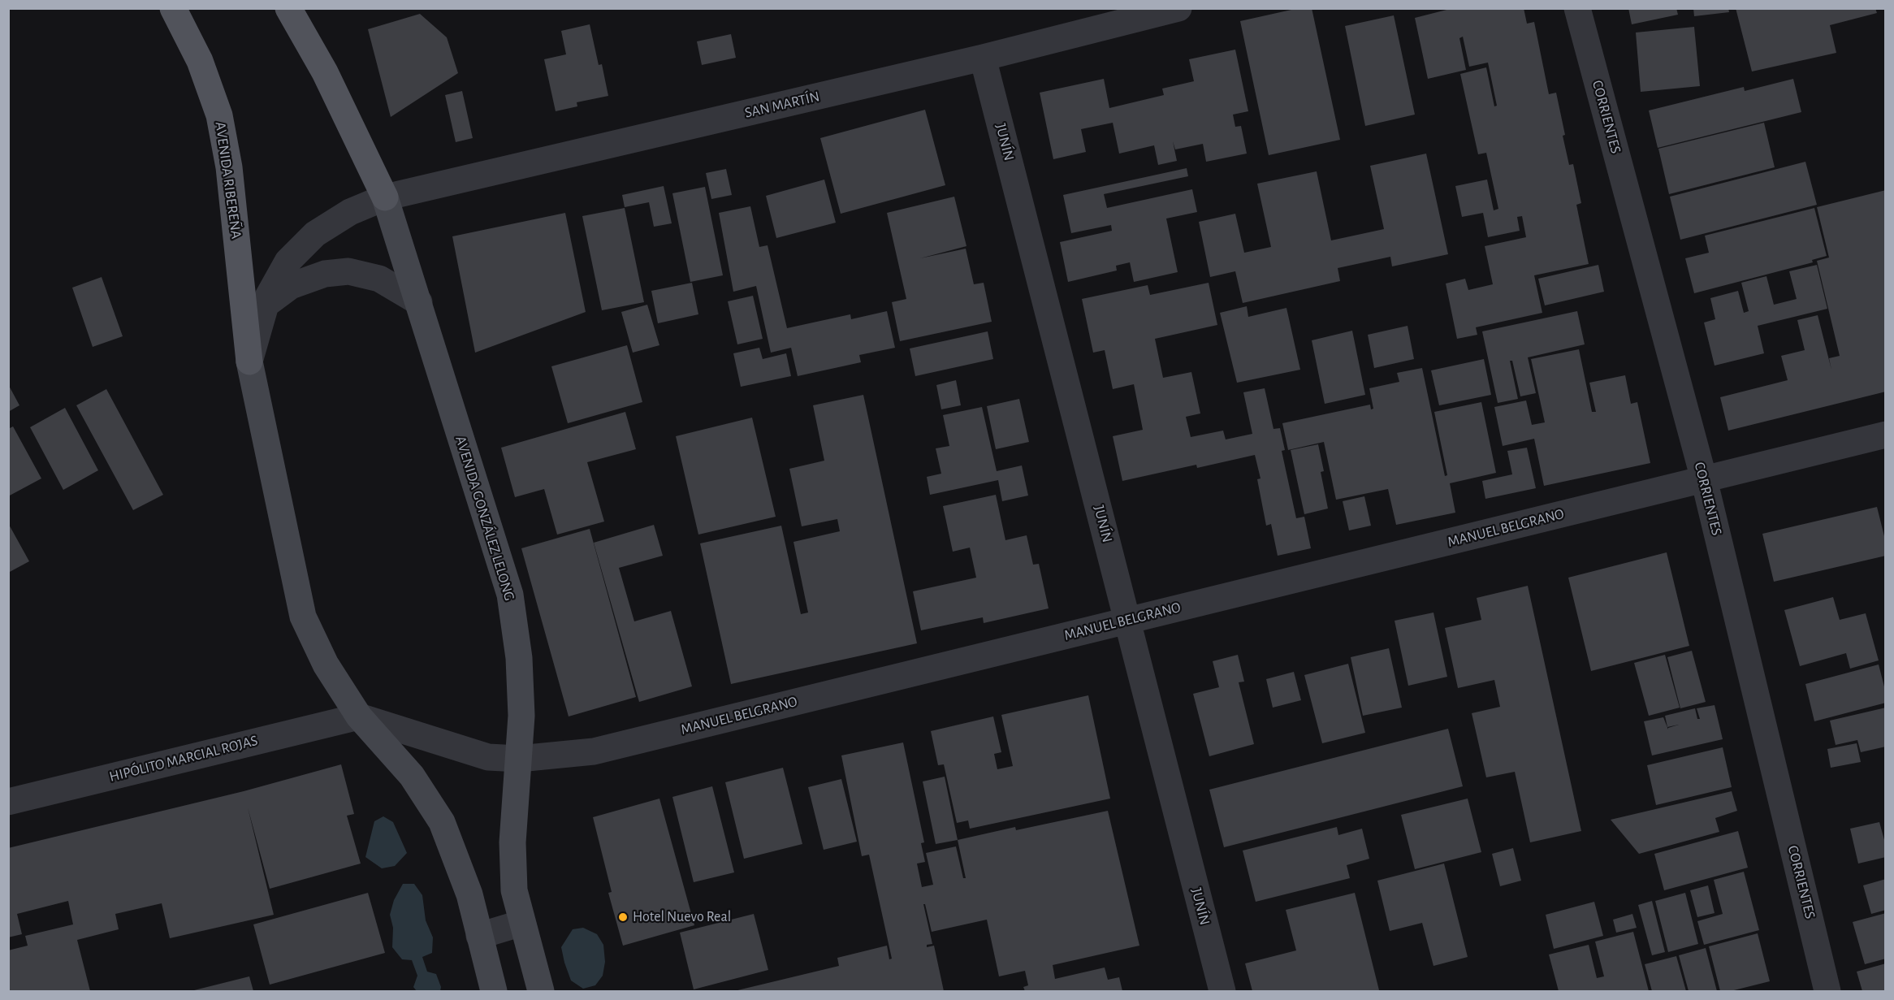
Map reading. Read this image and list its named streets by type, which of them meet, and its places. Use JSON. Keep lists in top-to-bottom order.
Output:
{
  "streets": {
    "main road": ["AVENIDA RIBEREÑA", "AVENIDA GONZÁLEZ LELONG"],
    "street": [
      "SAN MARTÍN",
      "CORRIENTES",
      "JUNÍN",
      "MANUEL BELGRANO",
      "HIPÓLITO MARCIAL ROJAS"
    ]
  },
  "crossings": [
    ["SAN MARTÍN", "JUNÍN"],
    ["SAN MARTÍN", "AVENIDA RIBEREÑA"],
    ["SAN MARTÍN", "AVENIDA GONZÁLEZ LELONG"],
    ["CORRIENTES", "MANUEL BELGRANO"],
    ["JUNÍN", "MANUEL BELGRANO"],
    ["AVENIDA GONZÁLEZ LELONG", "MANUEL BELGRANO"],
    ["MANUEL BELGRANO", "HIPÓLITO MARCIAL ROJAS"]
  ],
  "places": ["Hotel Nuevo Real"]
}
